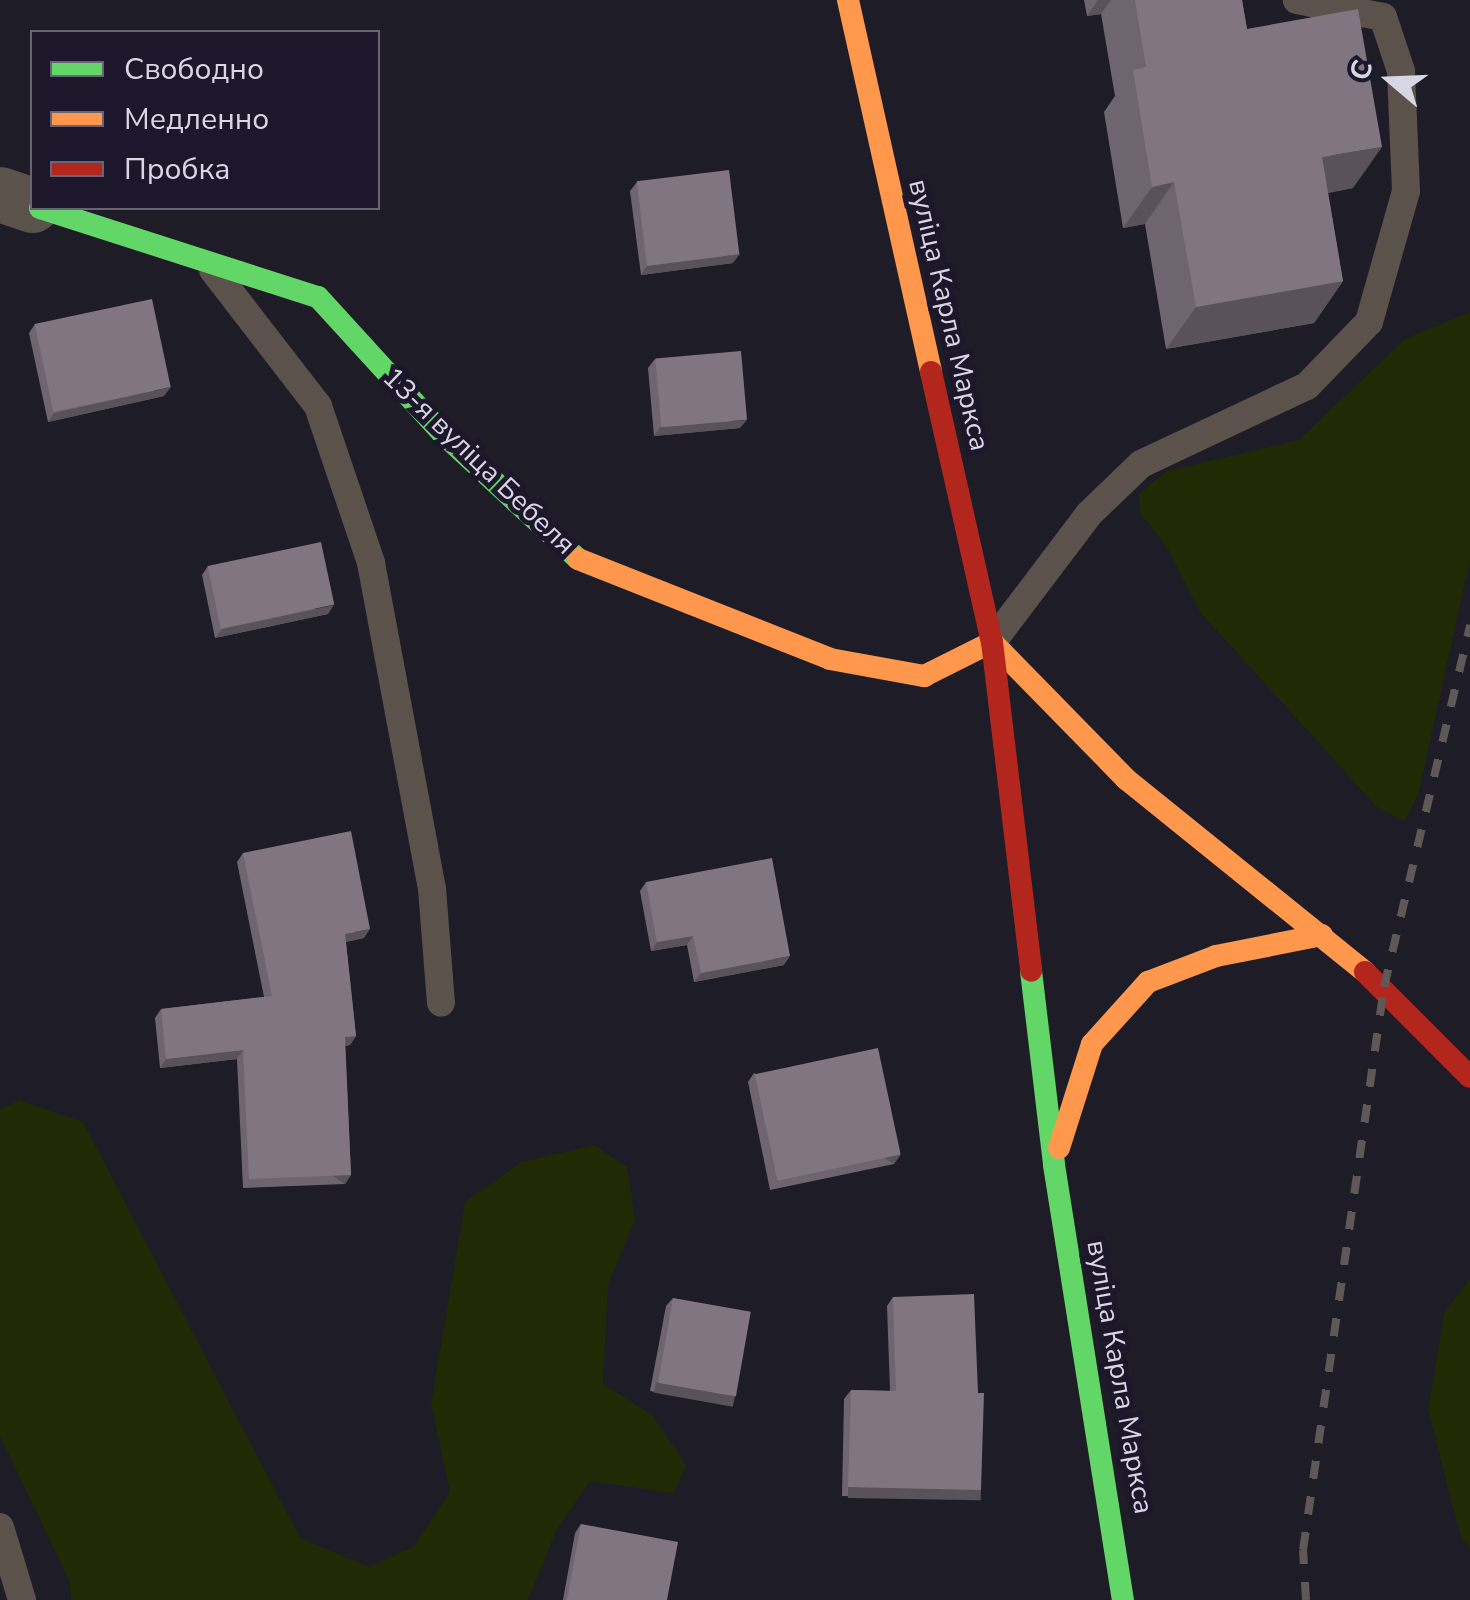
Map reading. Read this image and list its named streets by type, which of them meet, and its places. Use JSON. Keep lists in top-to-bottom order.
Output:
{
  "streets": {
    "main road": ["вуліца Карла Маркса", "13-я вуліца Бебеля"]
  },
  "crossings": [
    ["вуліца Карла Маркса", "13-я вуліца Бебеля"]
  ],
  "legend": ["Свободно", "Медленно", "Пробка"],
  "north": "left"
}
